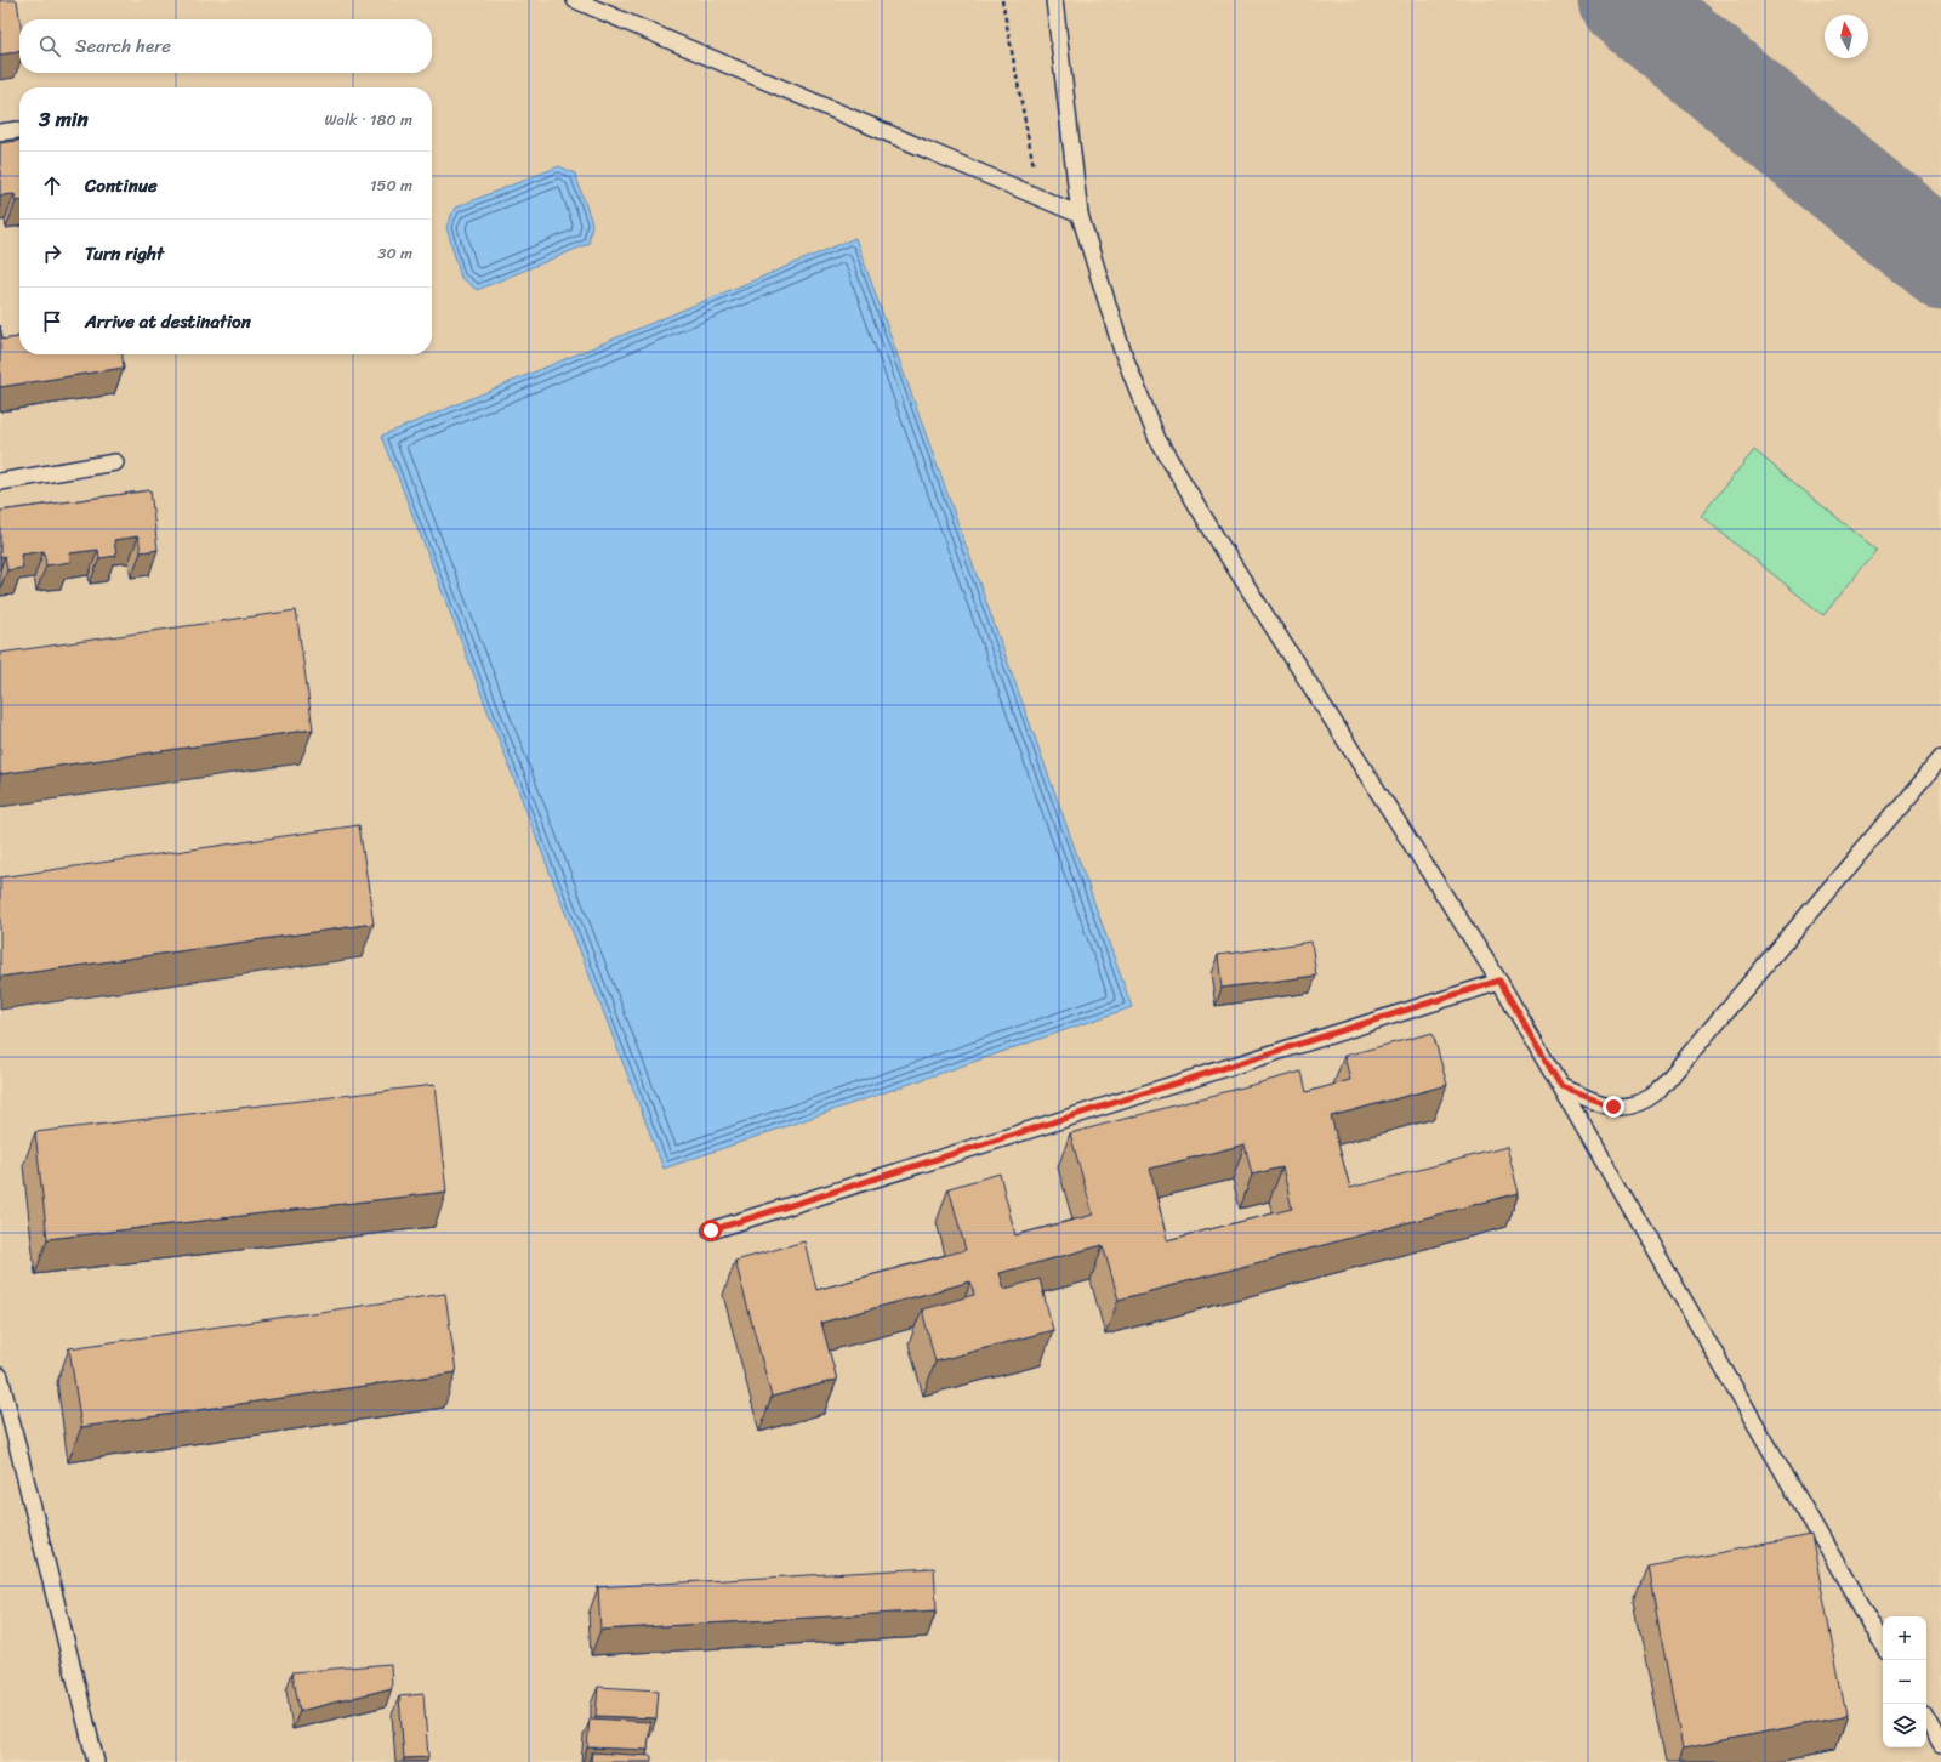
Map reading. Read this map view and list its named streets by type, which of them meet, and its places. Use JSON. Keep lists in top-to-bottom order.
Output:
{
  "north": "top",
  "page": {
    "search": "Search here",
    "heading": ["3 min", "Walk · 180 m"],
    "list": [
      ["Continue", "150 m"],
      ["Turn right", "30 m"],
      "Arrive at destination"
    ],
    "map_buttons": ["+", "−"]
  }
}
